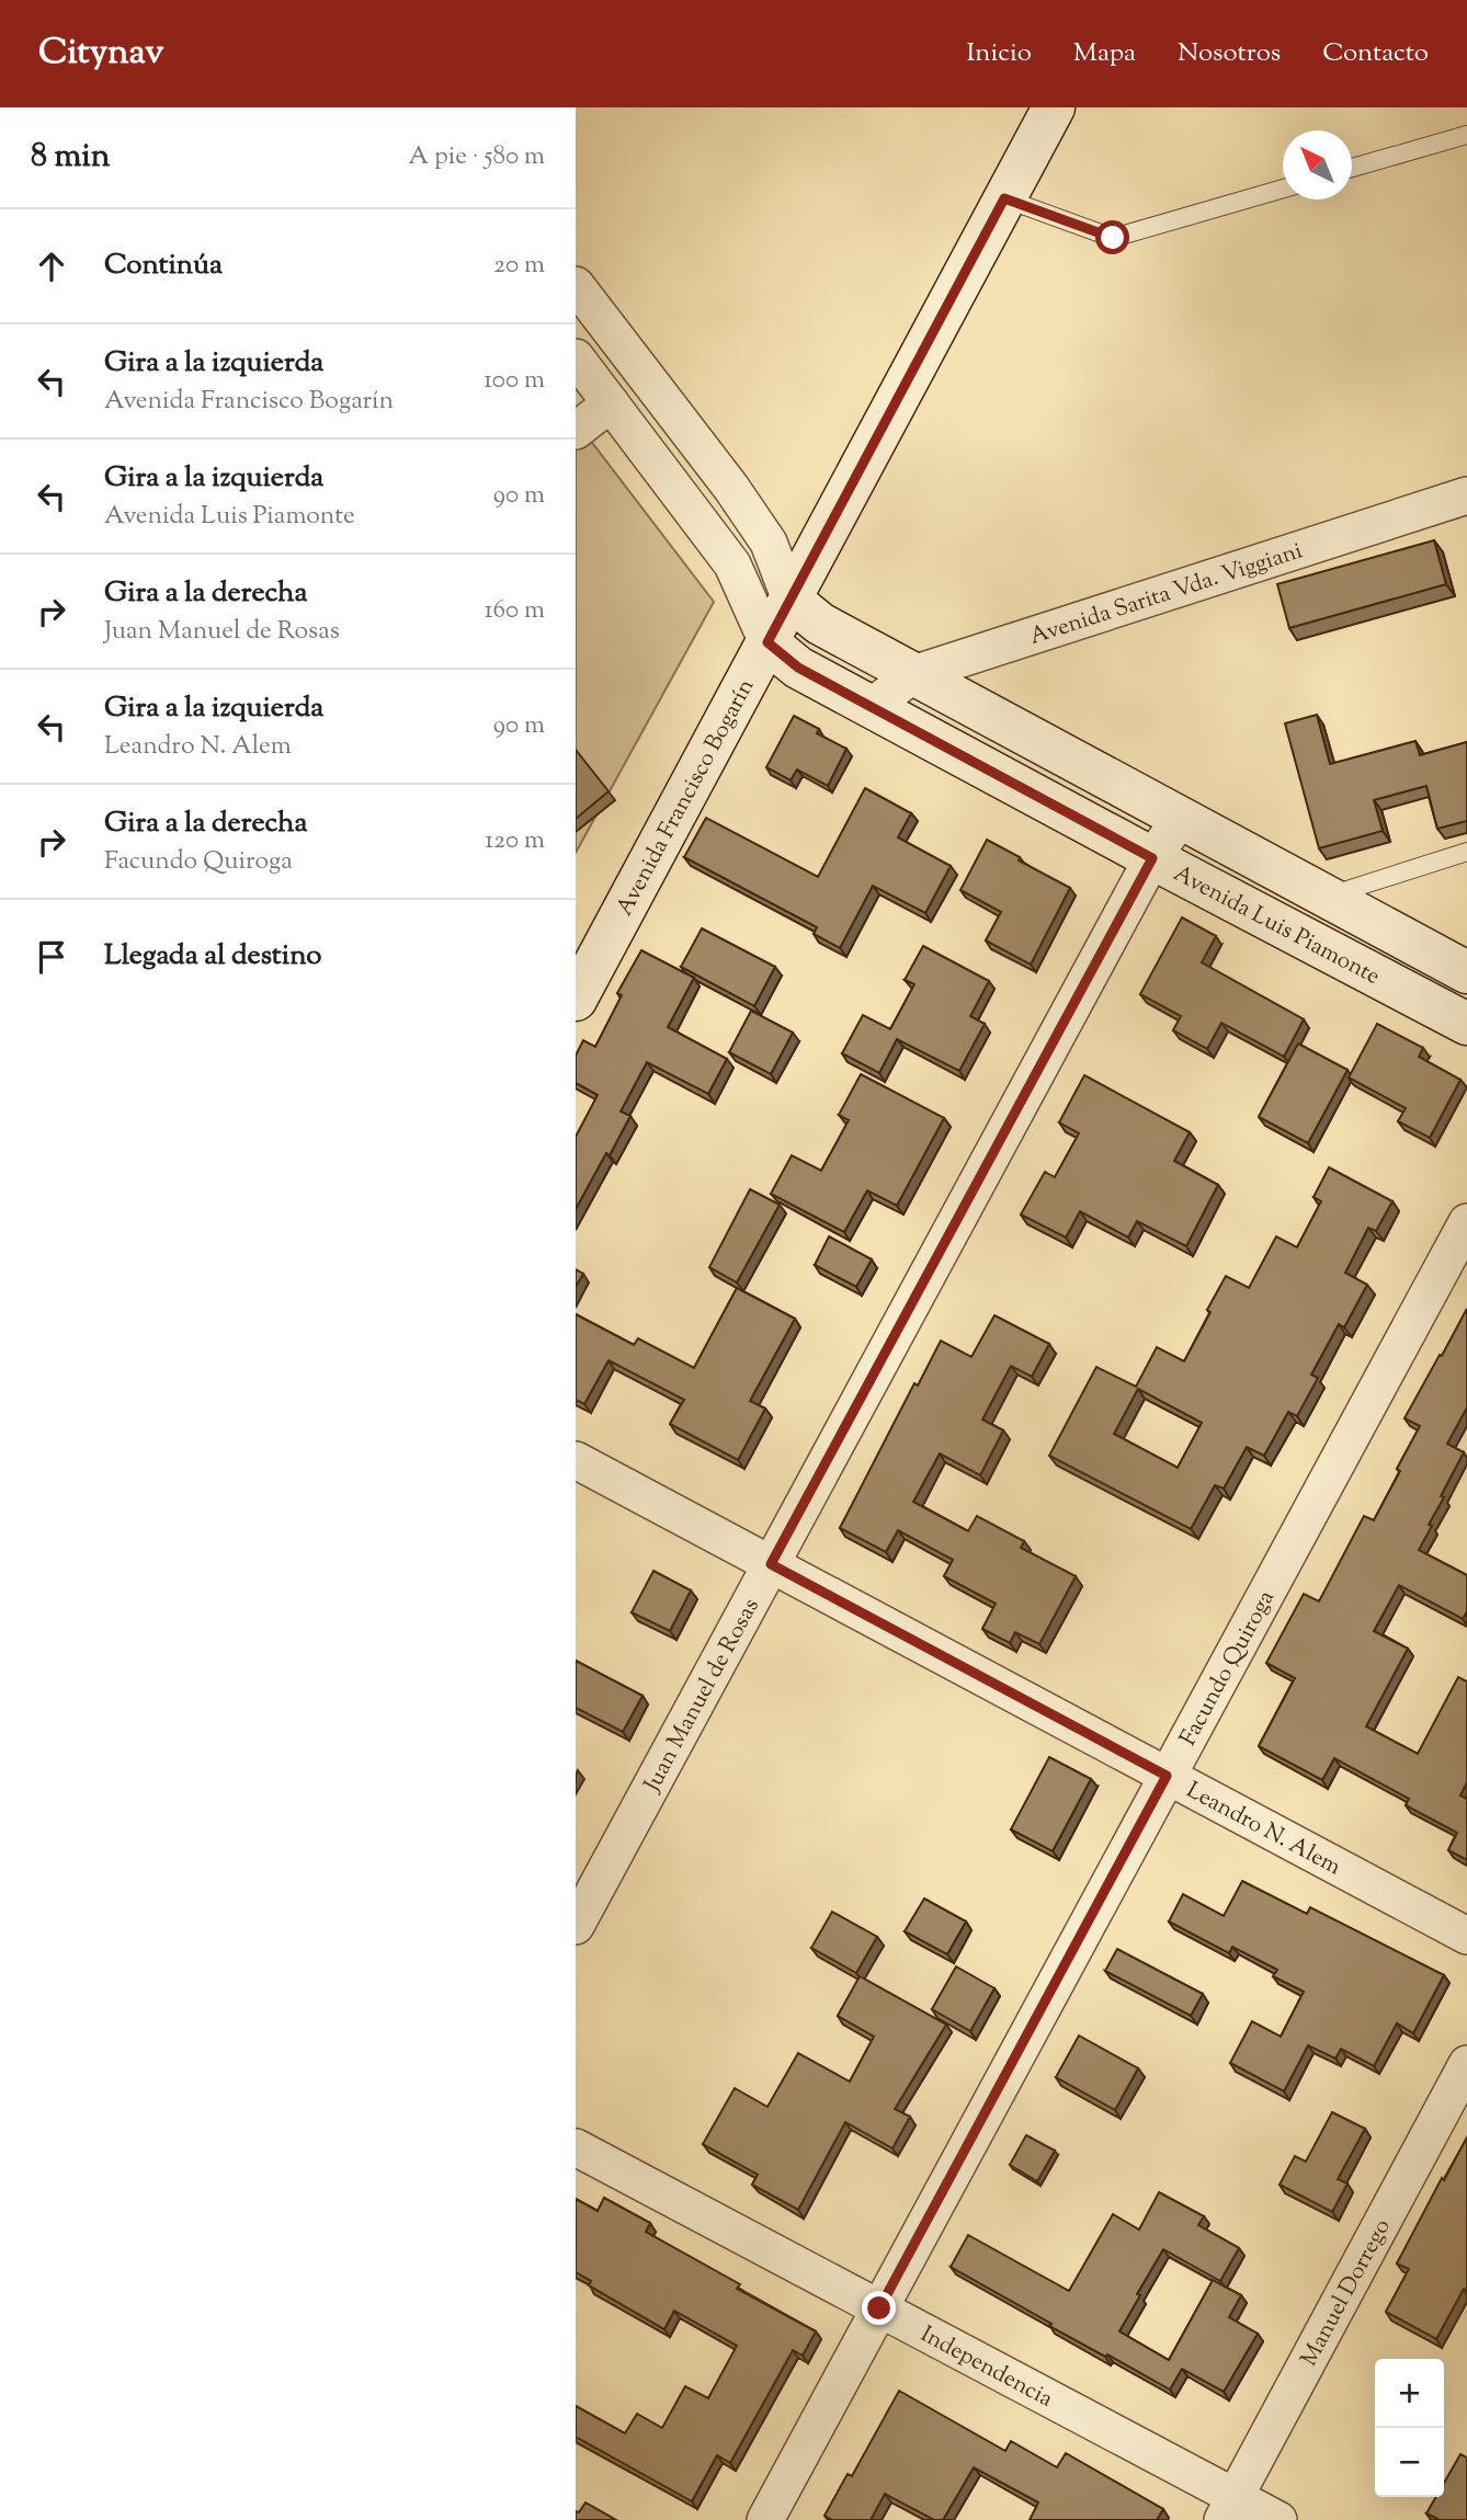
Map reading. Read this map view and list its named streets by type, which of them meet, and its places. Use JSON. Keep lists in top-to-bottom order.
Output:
{
  "streets": {
    "street": [
      "Avenida Sarita Vda. Viggiani",
      "Avenida Francisco Bogarín",
      "Avenida Luis Piamonte",
      "Facundo Quiroga",
      "Juan Manuel de Rosas",
      "Leandro N. Alem",
      "Manuel Dorrego",
      "Independencia"
    ]
  },
  "crossings": [
    ["Avenida Sarita Vda. Viggiani", "Avenida Luis Piamonte"],
    ["Avenida Francisco Bogarín", "Avenida Luis Piamonte"],
    ["Avenida Luis Piamonte", "Juan Manuel de Rosas"],
    ["Facundo Quiroga", "Leandro N. Alem"],
    ["Facundo Quiroga", "Independencia"],
    ["Juan Manuel de Rosas", "Leandro N. Alem"],
    ["Manuel Dorrego", "Independencia"]
  ],
  "north": "top left",
  "page": {
    "header": "Citynav",
    "nav": [
      "Inicio",
      "Mapa",
      "Nosotros",
      "Contacto"
    ],
    "heading": ["8 min", "A pie · 580 m"],
    "list": [
      ["Continúa", "20 m"],
      ["Gira a la izquierda", "Avenida Francisco Bogarín", "100 m"],
      ["Gira a la izquierda", "Avenida Luis Piamonte", "90 m"],
      ["Gira a la derecha", "Juan Manuel de Rosas", "160 m"],
      ["Gira a la izquierda", "Leandro N. Alem", "90 m"],
      ["Gira a la derecha", "Facundo Quiroga", "120 m"],
      "Llegada al destino"
    ],
    "map_buttons": ["+", "−"]
  }
}
